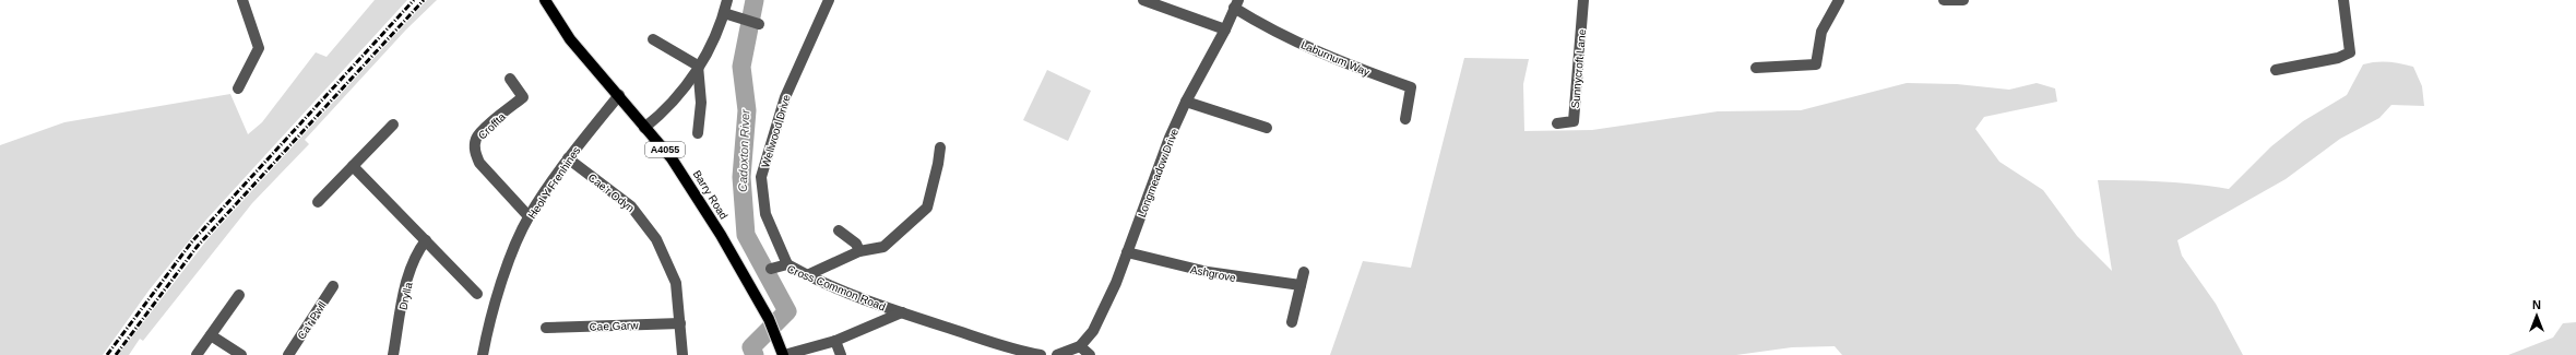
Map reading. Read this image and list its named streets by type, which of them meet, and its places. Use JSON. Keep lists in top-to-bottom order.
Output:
{
  "streets": {
    "main road": ["A4055", "Barry Road"],
    "street": [
      "Laburnum Way",
      "Sunnycroft Lane",
      "Croffta",
      "Wellwood Drive",
      "Longmeadow Drive",
      "Heol Y Frenhines",
      "Cae'r Odyn",
      "Ashgrove",
      "Cross Common Road",
      "Drylla",
      "Ca'r Pwll",
      "Cae Garw"
    ]
  },
  "crossings": [
    ["Laburnum Way", "Longmeadow Drive"],
    ["Croffta", "Heol Y Frenhines"],
    ["Wellwood Drive", "Cross Common Road"],
    ["Longmeadow Drive", "Ashgrove"],
    ["Heol Y Frenhines", "Cae'r Odyn"],
    ["Heol Y Frenhines", "Barry Road"],
    ["Cae'r Odyn", "Cae Garw"],
    ["Barry Road", "Cross Common Road"]
  ],
  "water": ["Cadoxton River"],
  "north": "top"
}
